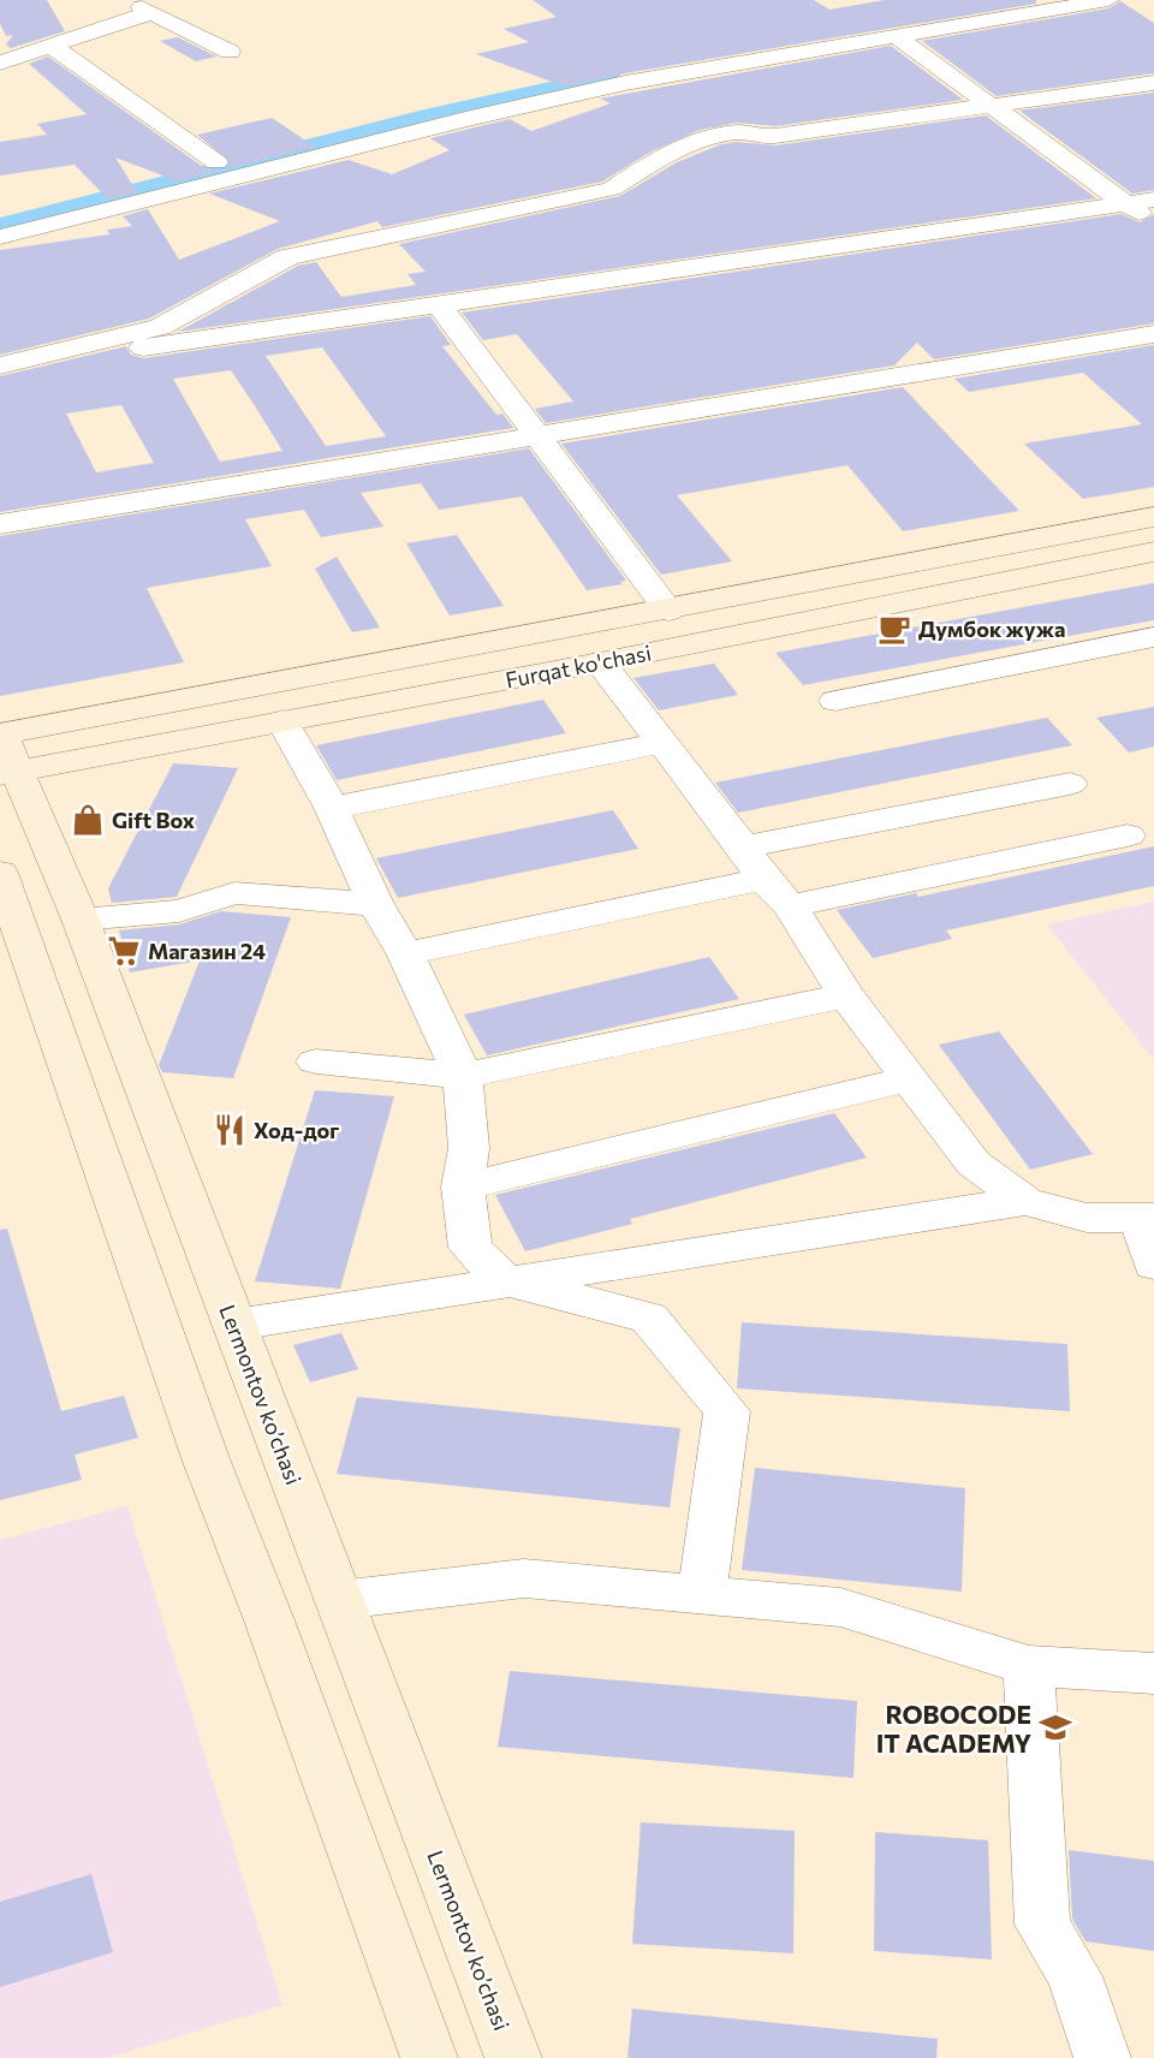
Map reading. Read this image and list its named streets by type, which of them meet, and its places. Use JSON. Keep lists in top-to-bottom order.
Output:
{
  "streets": {
    "main road": ["Furqat ko'chasi", "Lermontov ko’chasi"]
  },
  "crossings": [
    ["Furqat ko'chasi", "Lermontov ko’chasi"]
  ],
  "places": {
    "cafe": ["Думбок жужа"],
    "shop": ["Gift Box"],
    "supermarket": ["Магазин 24"],
    "restaurant": ["Ход-дог"],
    "school or university": ["ROBOCODE IT ACADEMY"]
  }
}
